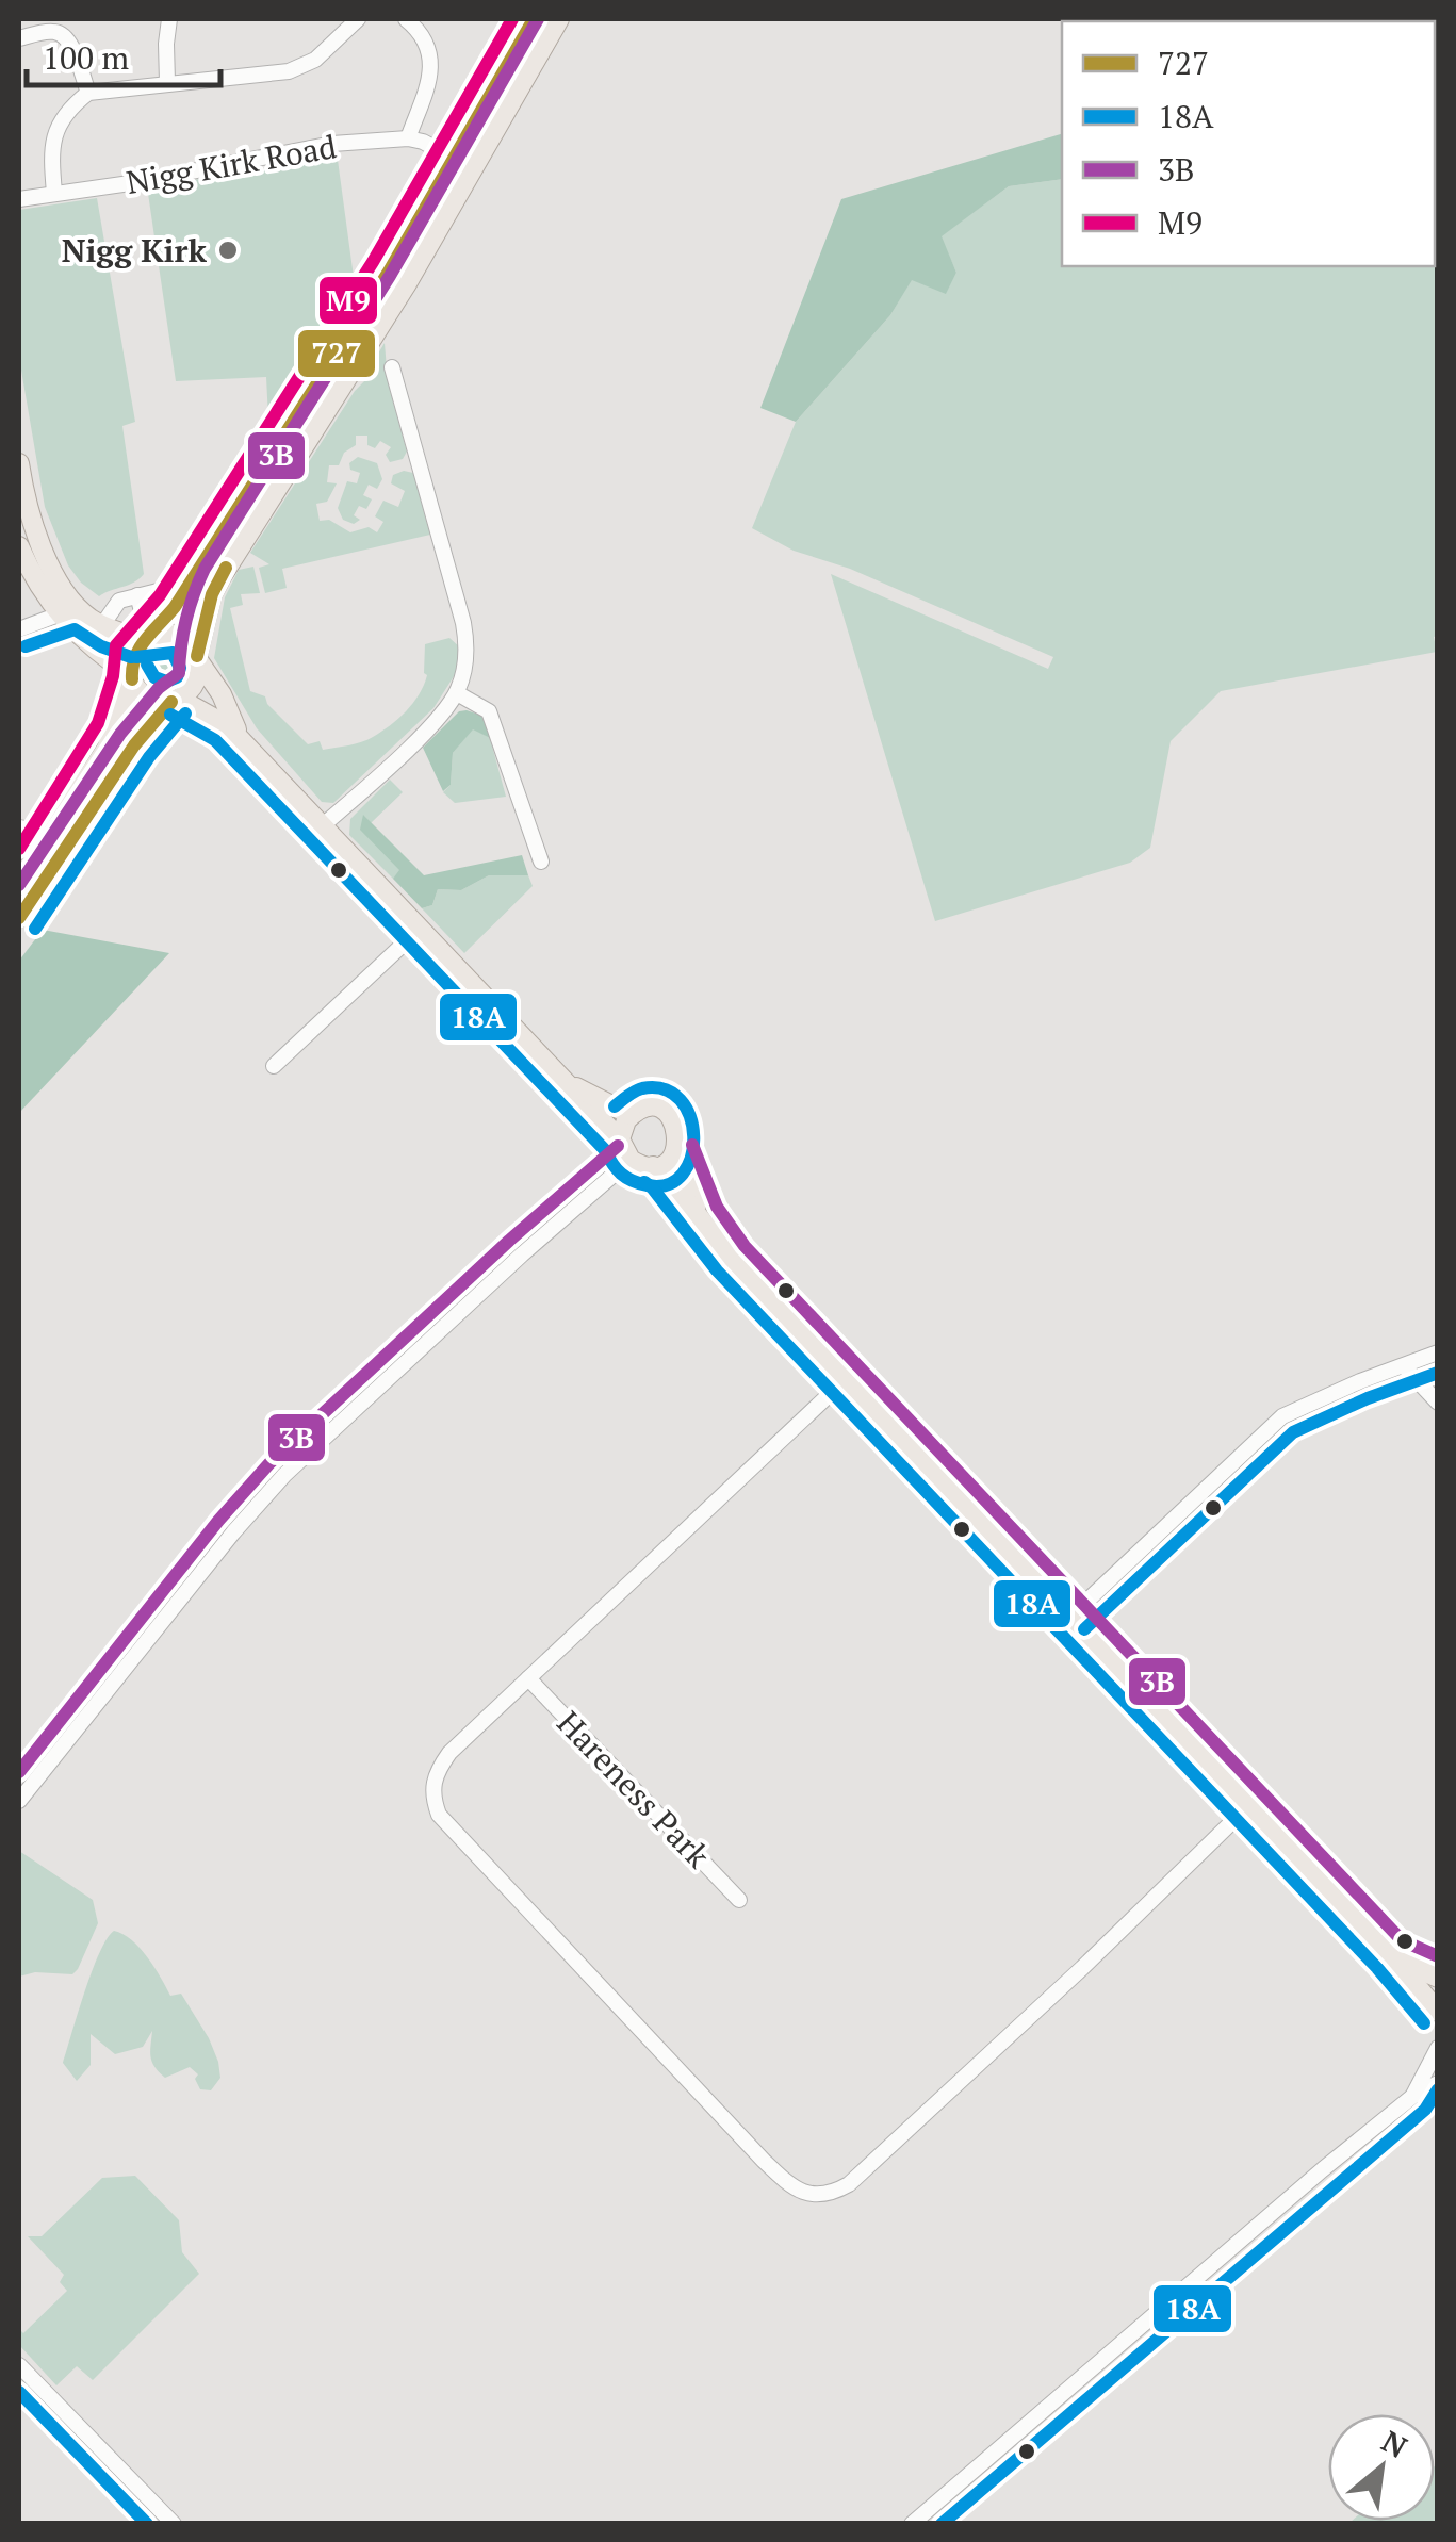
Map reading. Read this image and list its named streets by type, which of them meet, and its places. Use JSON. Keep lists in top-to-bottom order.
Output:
{
  "streets": {
    "street": ["Nigg Kirk Road", "Hareness Park"]
  },
  "places": ["Nigg Kirk"],
  "lines": [
    "transit line 727",
    "transit line 3B",
    "transit line M9",
    "transit line 18A"
  ],
  "legend": [
    "727",
    "18A",
    "3B",
    "M9"
  ],
  "scale_bar": "100 m",
  "north": "top right"
}
